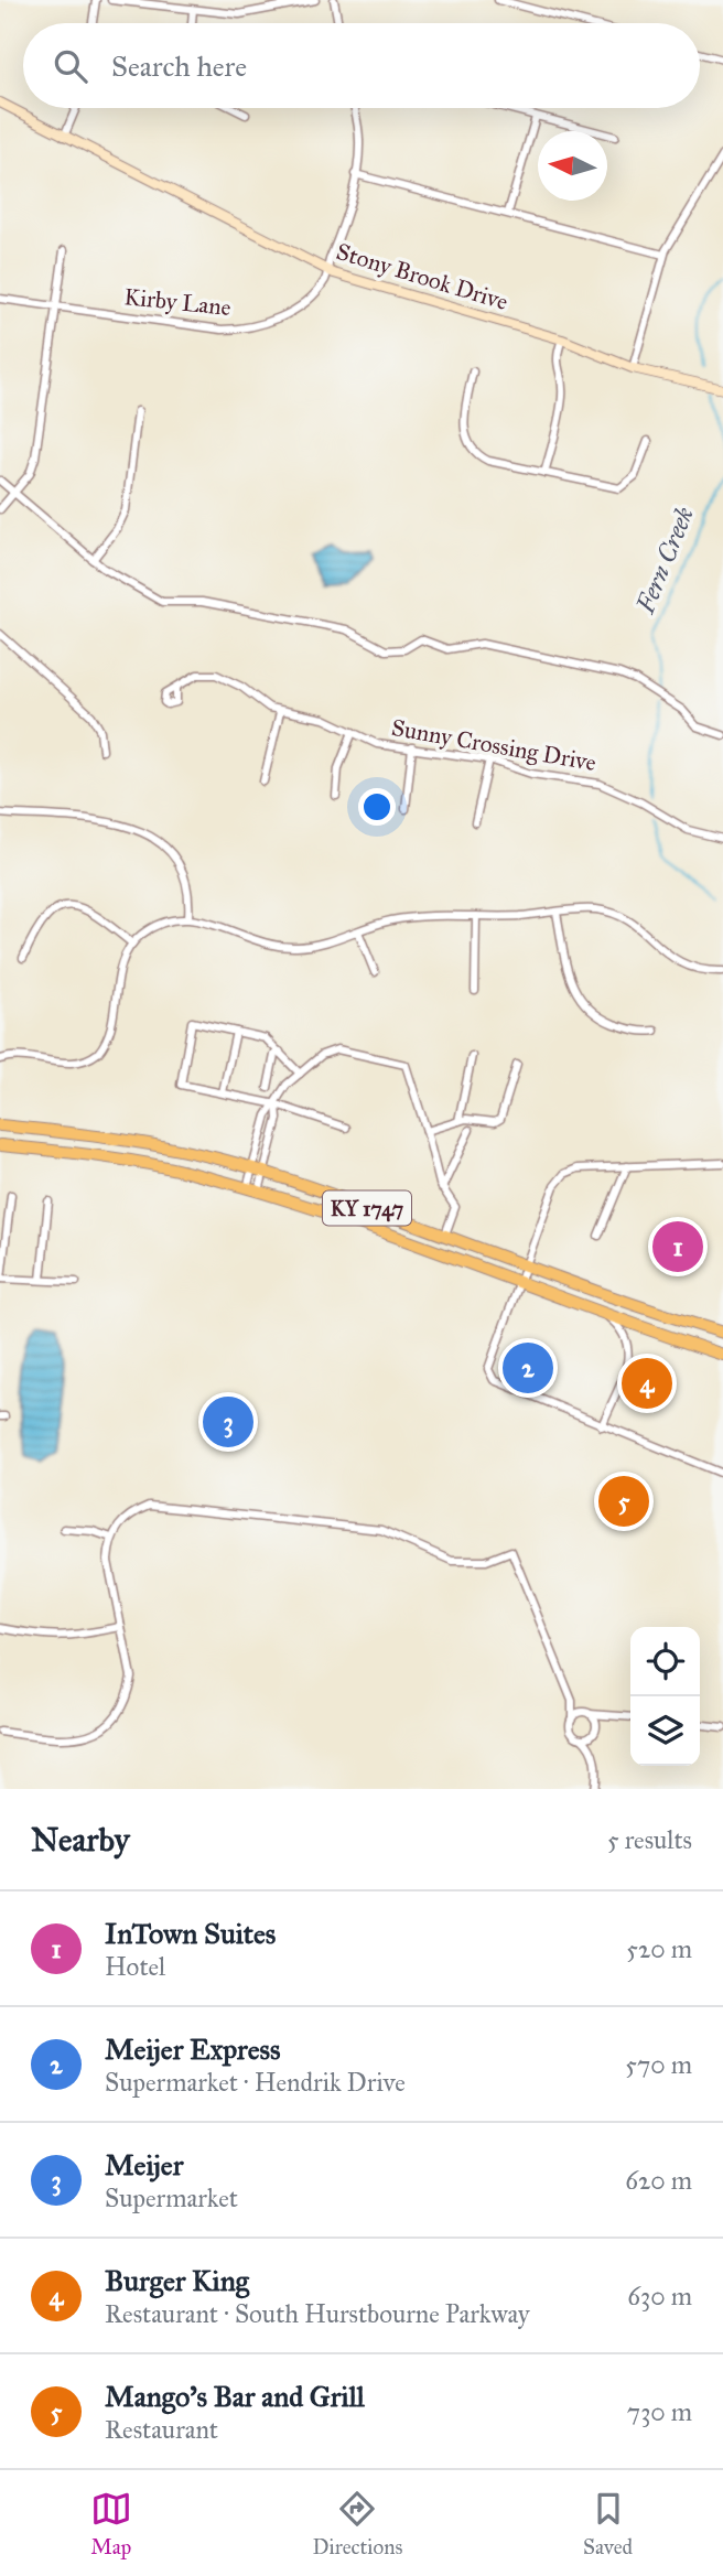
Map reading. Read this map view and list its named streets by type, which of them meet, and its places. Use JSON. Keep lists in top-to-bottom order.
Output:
{
  "streets": {
    "main road": ["KY 1747"],
    "street": ["Stony Brook Drive", "Kirby Lane", "Sunny Crossing Drive"]
  },
  "crossings": [
    ["Stony Brook Drive", "Kirby Lane"]
  ],
  "water": ["Fern Creek"],
  "north": "left",
  "page": {
    "search": "Search here",
    "pins": [
      "1",
      "2",
      "4",
      "3",
      "5"
    ],
    "heading": ["Nearby", "5 results"],
    "list": [
      {
        "mark": "1",
        "name": "InTown Suites",
        "note": "Hotel",
        "value": "520 m"
      },
      {
        "mark": "2",
        "name": "Meijer Express",
        "note": "Supermarket · Hendrik Drive",
        "value": "570 m"
      },
      {
        "mark": "3",
        "name": "Meijer",
        "note": "Supermarket",
        "value": "620 m"
      },
      {
        "mark": "4",
        "name": "Burger King",
        "note": "Restaurant · South Hurstbourne Parkway",
        "value": "630 m"
      },
      {
        "mark": "5",
        "name": "Mango's Bar and Grill",
        "note": "Restaurant",
        "value": "730 m"
      }
    ],
    "nav": ["Map", "Directions", "Saved"]
  }
}
